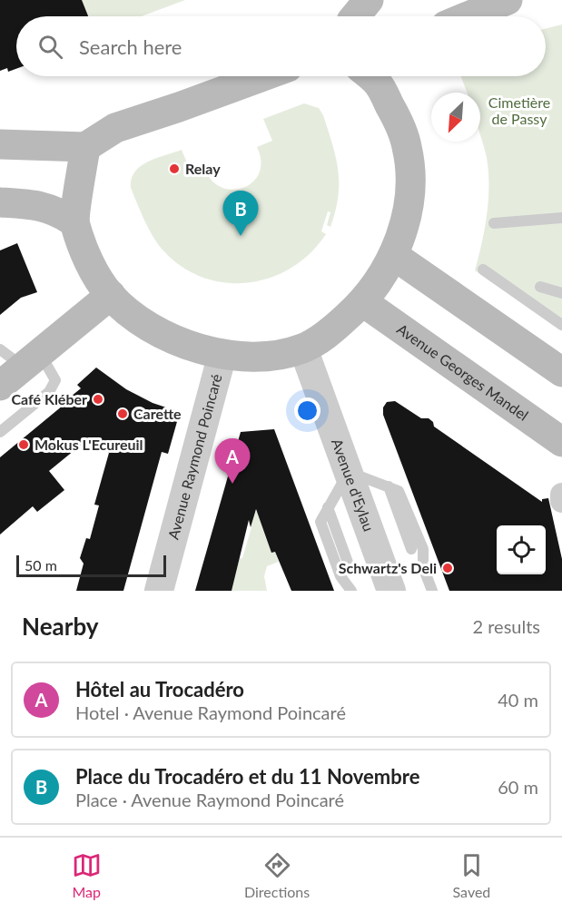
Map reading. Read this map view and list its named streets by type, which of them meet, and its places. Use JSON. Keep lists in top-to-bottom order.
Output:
{
  "streets": {
    "main road": ["Avenue Georges Mandel"],
    "street": ["Avenue Raymond Poincaré", "Avenue d'Eylau"]
  },
  "parks": ["Cimetière de Passy"],
  "places": [
    "Relay",
    "Café Kléber",
    "Carette",
    "Mokus L'Ecureuil",
    "Schwartz's Deli"
  ],
  "scale_bar": "50 m",
  "north": "bottom left",
  "page": {
    "search": "Search here",
    "pins": ["B", "A"],
    "scale": "50 m",
    "heading": ["Nearby", "2 results"],
    "list": [
      {
        "mark": "A",
        "name": "Hôtel au Trocadéro",
        "note": "Hotel · Avenue Raymond Poincaré",
        "value": "40 m"
      },
      {
        "mark": "B",
        "name": "Place du Trocadéro et du 11 Novembre",
        "note": "Place · Avenue Raymond Poincaré",
        "value": "60 m"
      }
    ],
    "nav": ["Map", "Directions", "Saved"]
  }
}
